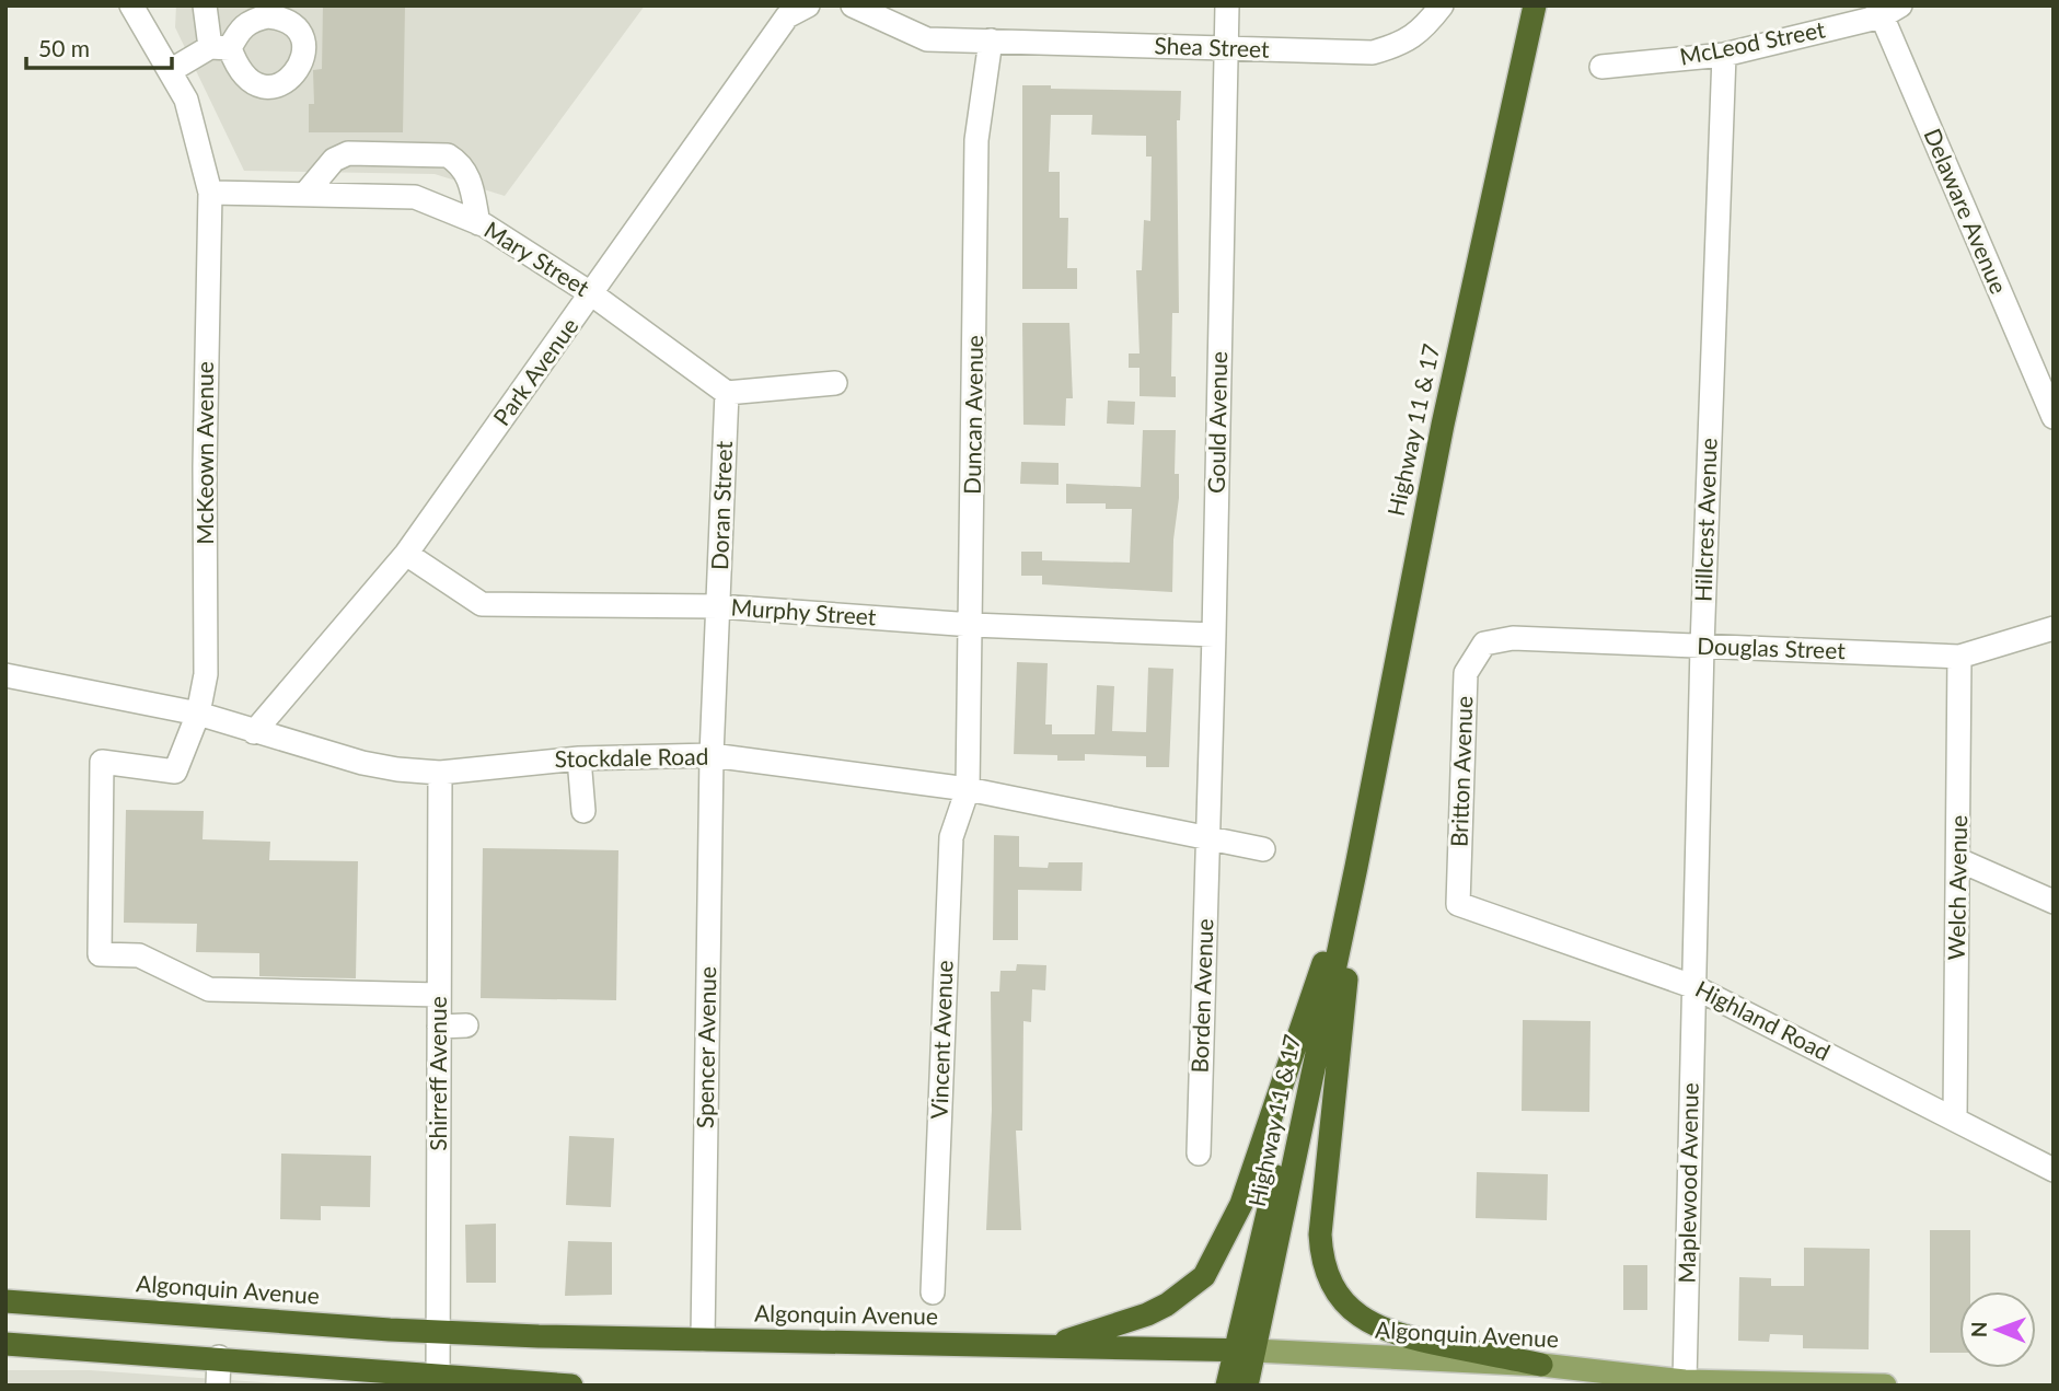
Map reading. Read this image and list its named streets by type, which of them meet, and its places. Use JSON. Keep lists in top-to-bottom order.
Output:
{
  "streets": {
    "highway": ["Highway 11 & 17", "Algonquin Avenue"],
    "street": [
      "McLeod Street",
      "Shea Street",
      "Delaware Avenue",
      "Mary Street",
      "Park Avenue",
      "Duncan Avenue",
      "Gould Avenue",
      "McKeown Avenue",
      "Doran Street",
      "Hillcrest Avenue",
      "Murphy Street",
      "Douglas Street",
      "Stockdale Road",
      "Britton Avenue",
      "Welch Avenue",
      "Borden Avenue",
      "Highland Road",
      "Vincent Avenue",
      "Spencer Avenue",
      "Shirreff Avenue",
      "Maplewood Avenue"
    ]
  },
  "crossings": [
    ["McLeod Street", "Delaware Avenue"],
    ["McLeod Street", "Hillcrest Avenue"],
    ["Shea Street", "Duncan Avenue"],
    ["Shea Street", "Gould Avenue"],
    ["Mary Street", "Park Avenue"],
    ["Mary Street", "McKeown Avenue"],
    ["Mary Street", "Doran Street"],
    ["Park Avenue", "Murphy Street"],
    ["Park Avenue", "Stockdale Road"],
    ["Duncan Avenue", "Murphy Street"],
    ["Duncan Avenue", "Stockdale Road"],
    ["Duncan Avenue", "Vincent Avenue"],
    ["Gould Avenue", "Murphy Street"],
    ["Gould Avenue", "Stockdale Road"],
    ["Gould Avenue", "Borden Avenue"],
    ["Highway 11 & 17", "Algonquin Avenue"],
    ["McKeown Avenue", "Stockdale Road"],
    ["McKeown Avenue", "Shirreff Avenue"],
    ["Doran Street", "Murphy Street"],
    ["Doran Street", "Stockdale Road"],
    ["Doran Street", "Spencer Avenue"],
    ["Hillcrest Avenue", "Douglas Street"],
    ["Hillcrest Avenue", "Highland Road"],
    ["Hillcrest Avenue", "Maplewood Avenue"],
    ["Douglas Street", "Britton Avenue"],
    ["Douglas Street", "Welch Avenue"],
    ["Stockdale Road", "Borden Avenue"],
    ["Stockdale Road", "Vincent Avenue"],
    ["Stockdale Road", "Spencer Avenue"],
    ["Stockdale Road", "Shirreff Avenue"],
    ["Britton Avenue", "Highland Road"],
    ["Welch Avenue", "Highland Road"],
    ["Highland Road", "Maplewood Avenue"],
    ["Spencer Avenue", "Algonquin Avenue"],
    ["Shirreff Avenue", "Algonquin Avenue"],
    ["Maplewood Avenue", "Algonquin Avenue"]
  ],
  "scale_bar": "50 m",
  "north": "left"
}
